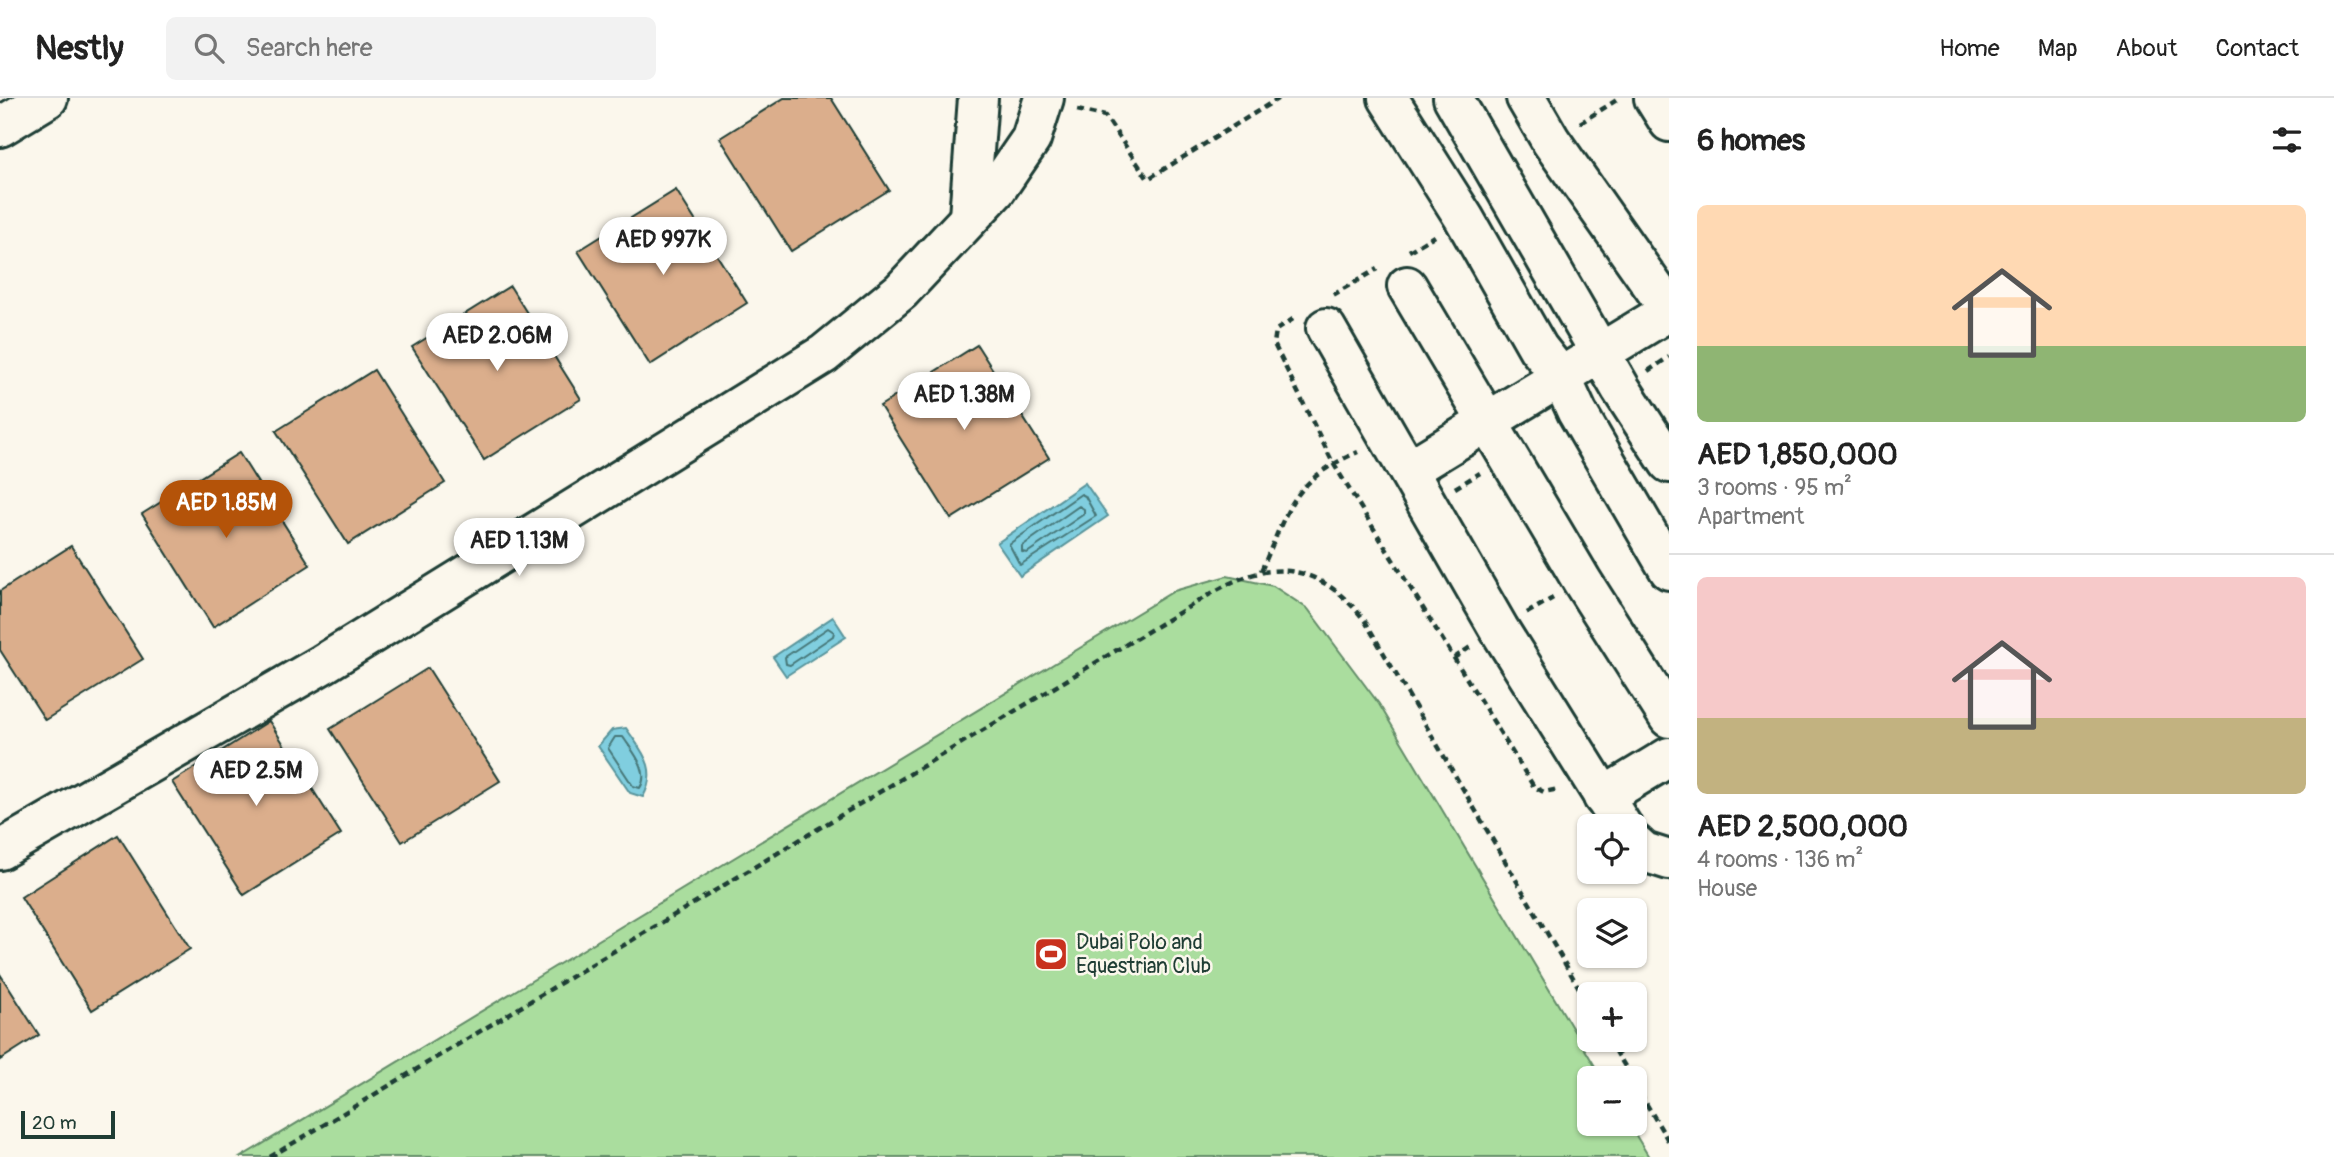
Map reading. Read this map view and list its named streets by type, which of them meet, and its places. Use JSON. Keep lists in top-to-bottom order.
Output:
{
  "places": {
    "sports": ["Dubai Polo and Equestrian Club"]
  },
  "scale_bar": "20 m",
  "page": {
    "header": "Nestly",
    "search": "Search here",
    "nav": [
      "Home",
      "Map",
      "About",
      "Contact"
    ],
    "heading": "6 homes",
    "list": [
      {
        "name": "AED 1,850,000",
        "note": "3 rooms · 95 m² · Apartment"
      },
      {
        "name": "AED 2,500,000",
        "note": "4 rooms · 136 m² · House"
      }
    ],
    "price": [
      "AED 997K",
      "AED 2.06M",
      "AED 1.38M",
      "AED 1.85M",
      "AED 1.13M",
      "AED 2.5M"
    ],
    "map_buttons": ["+", "−"],
    "scale": "20 m"
  }
}
